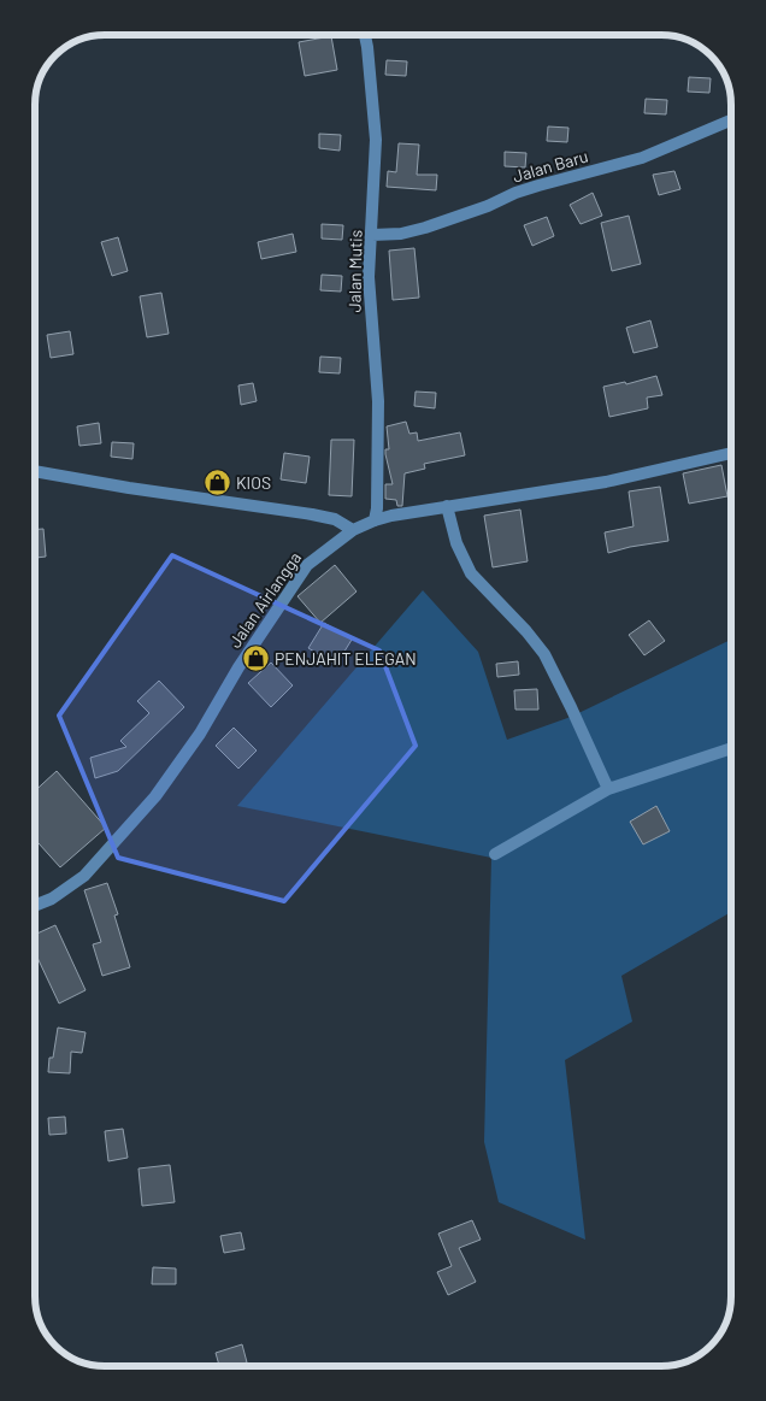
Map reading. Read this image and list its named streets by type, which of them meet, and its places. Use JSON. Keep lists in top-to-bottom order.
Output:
{
  "streets": {
    "street": ["Jalan Baru", "Jalan Mutis", "Jalan Airlangga"]
  },
  "crossings": [
    ["Jalan Baru", "Jalan Mutis"],
    ["Jalan Mutis", "Jalan Airlangga"]
  ],
  "places": {
    "shop": ["KIOS", "PENJAHIT ELEGAN"]
  }
}
